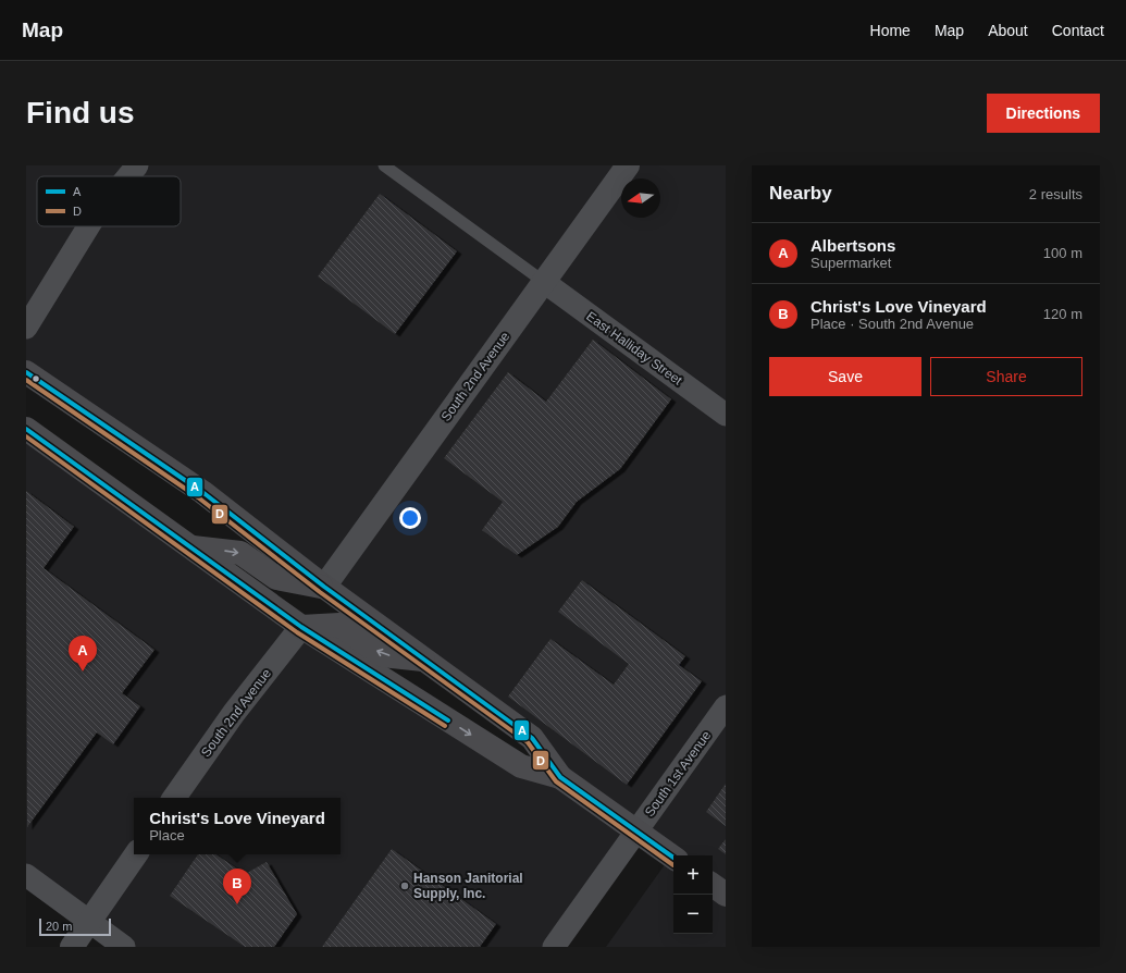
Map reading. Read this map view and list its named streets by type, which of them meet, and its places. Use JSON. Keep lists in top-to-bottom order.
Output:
{
  "streets": {
    "street": ["East Halliday Street", "South 2nd Avenue", "South 1st Avenue"]
  },
  "crossings": [
    ["East Halliday Street", "South 2nd Avenue"]
  ],
  "places": ["Hanson Janitorial Supply, Inc."],
  "lines": ["transit line A", "transit line D"],
  "legend": ["A", "D"],
  "scale_bar": "20 m",
  "north": "left",
  "page": {
    "header": "Map",
    "nav": [
      "Home",
      "Map",
      "About",
      "Contact"
    ],
    "buttons": [
      "Directions",
      ["Save", "Share"]
    ],
    "title": "Find us",
    "heading": ["Nearby", "2 results"],
    "list": [
      {
        "mark": "A",
        "name": "Albertsons",
        "note": "Supermarket",
        "value": "100 m"
      },
      {
        "mark": "B",
        "name": "Christ's Love Vineyard",
        "note": "Place · South 2nd Avenue",
        "value": "120 m"
      }
    ],
    "pins": ["A", "B"],
    "popup": ["Christ's Love Vineyard", "Place"],
    "map_buttons": ["+", "−"],
    "scale": "20 m"
  }
}
